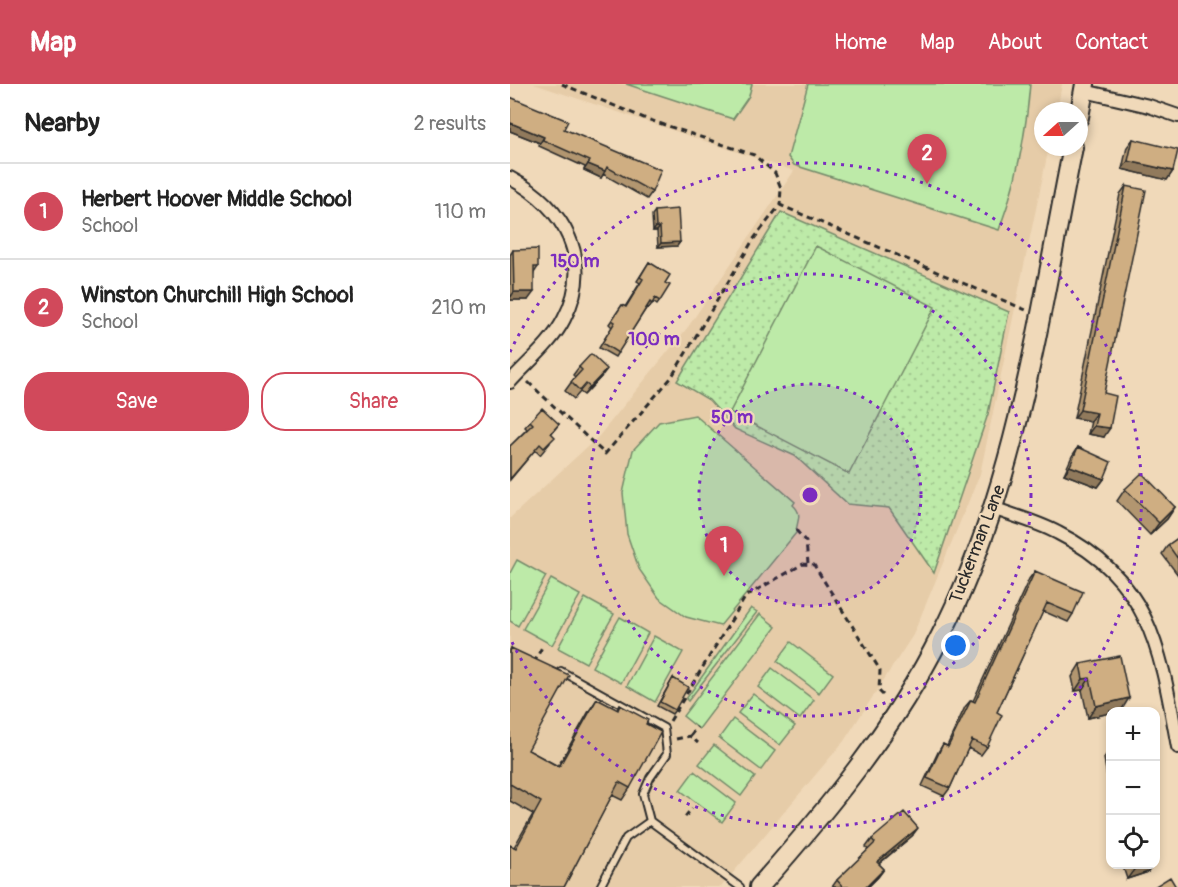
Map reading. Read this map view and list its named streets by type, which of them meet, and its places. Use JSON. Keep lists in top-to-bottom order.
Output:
{
  "streets": {
    "main road": ["Tuckerman Lane"]
  },
  "north": "left",
  "page": {
    "header": "Map",
    "nav": [
      "Home",
      "Map",
      "About",
      "Contact"
    ],
    "heading": ["Nearby", "2 results"],
    "pins": ["2", "1"],
    "list": [
      {
        "mark": "1",
        "name": "Herbert Hoover Middle School",
        "note": "School",
        "value": "110 m"
      },
      {
        "mark": "2",
        "name": "Winston Churchill High School",
        "note": "School",
        "value": "210 m"
      }
    ],
    "buttons": ["Save", "Share"],
    "map_buttons": ["+", "−"]
  },
  "rings": ["150 m", "100 m", "50 m"]
}
